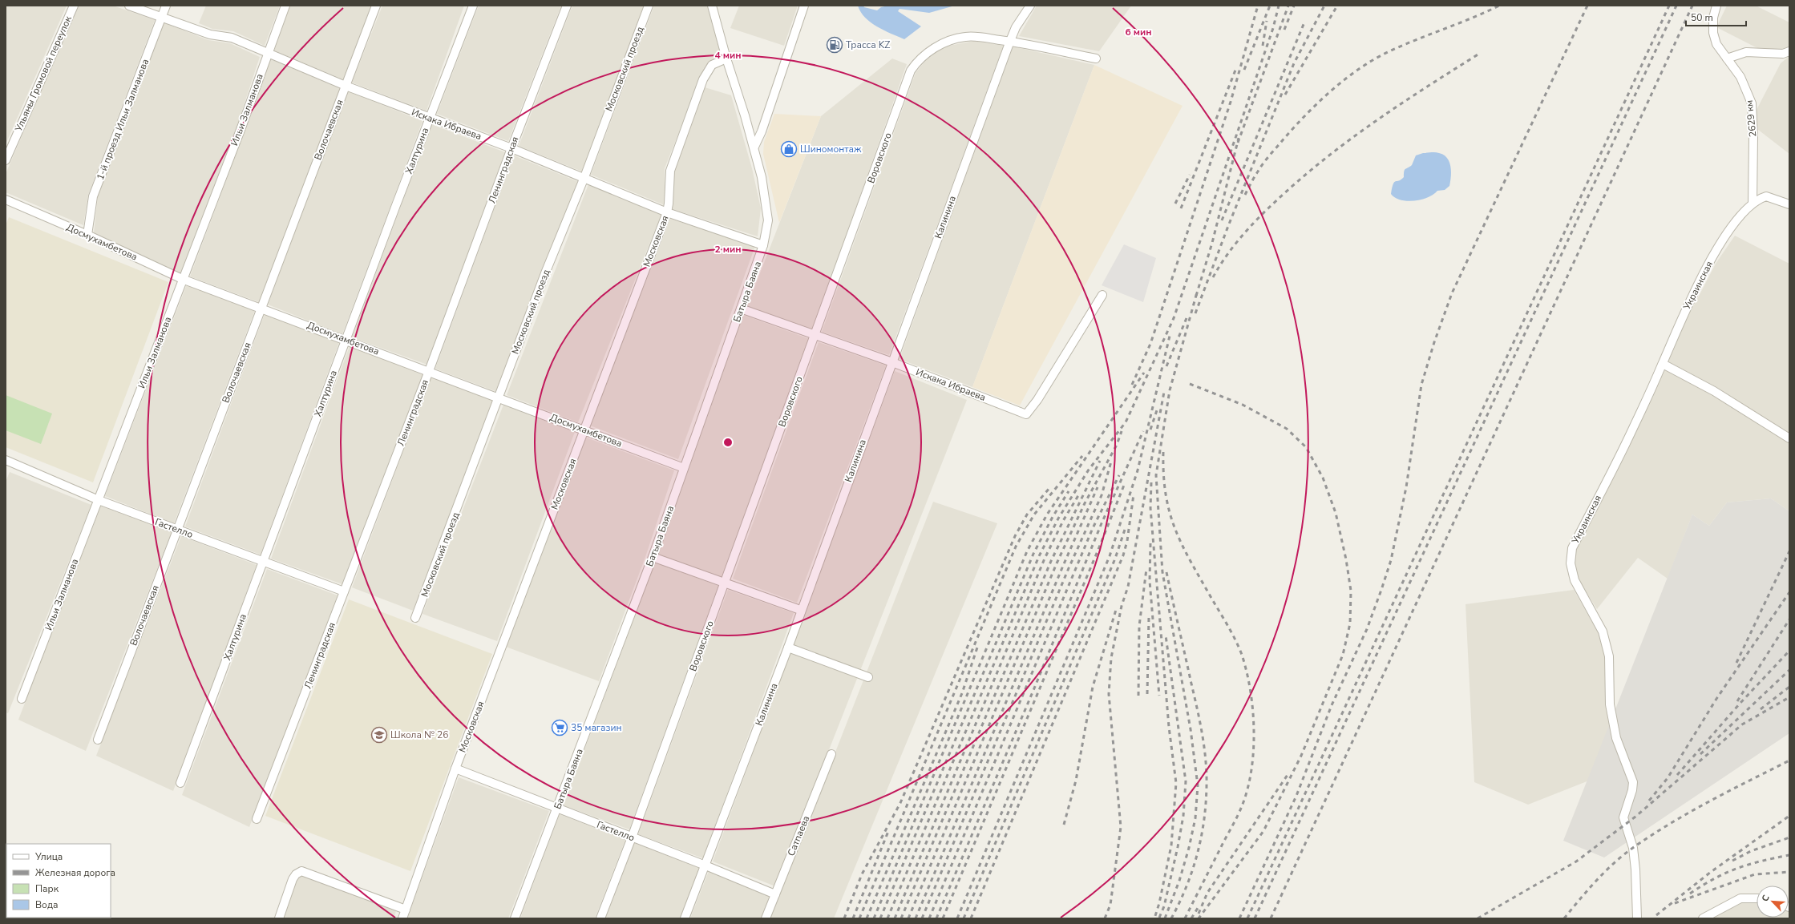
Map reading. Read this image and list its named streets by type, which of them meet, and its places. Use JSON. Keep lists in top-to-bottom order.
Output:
{
  "streets": {
    "street": [
      "Московский проезд",
      "Ульяны Громовой переулок",
      "Ильи Залманова",
      "2629 км",
      "1-й проезд Ильи Залманова",
      "Искака Ибраева",
      "Волочаевская",
      "Халтурина",
      "Воровского",
      "Ленинградская",
      "Калинина",
      "Московская",
      "Досмухамбетова",
      "Украинская",
      "Батыра Баяна",
      "Гастелло",
      "Сатпаева"
    ]
  },
  "crossings": [
    ["Московский проезд", "Искака Ибраева"],
    ["Московский проезд", "Досмухамбетова"],
    ["Ильи Залманова", "Искака Ибраева"],
    ["Ильи Залманова", "Досмухамбетова"],
    ["Ильи Залманова", "Гастелло"],
    ["2629 км", "Украинская"],
    ["1-й проезд Ильи Залманова", "Искака Ибраева"],
    ["1-й проезд Ильи Залманова", "Досмухамбетова"],
    ["Искака Ибраева", "Волочаевская"],
    ["Искака Ибраева", "Халтурина"],
    ["Искака Ибраева", "Воровского"],
    ["Искака Ибраева", "Ленинградская"],
    ["Искака Ибраева", "Калинина"],
    ["Искака Ибраева", "Московская"],
    ["Искака Ибраева", "Батыра Баяна"],
    ["Волочаевская", "Досмухамбетова"],
    ["Волочаевская", "Гастелло"],
    ["Халтурина", "Досмухамбетова"],
    ["Халтурина", "Гастелло"],
    ["Воровского", "Калинина"],
    ["Воровского", "Гастелло"],
    ["Ленинградская", "Досмухамбетова"],
    ["Ленинградская", "Гастелло"],
    ["Калинина", "Гастелло"],
    ["Московская", "Досмухамбетова"],
    ["Московская", "Батыра Баяна"],
    ["Московская", "Гастелло"],
    ["Досмухамбетова", "Батыра Баяна"],
    ["Батыра Баяна", "Гастелло"],
    ["Гастелло", "Сатпаева"]
  ],
  "places": {
    "fuel station": ["Трасса KZ"],
    "shop": ["Шиномонтаж"],
    "supermarket": ["35 магазин"],
    "school or university": ["Школа № 26"]
  },
  "legend": [
    "Улица",
    "Железная дорога",
    "Парк",
    "Вода"
  ],
  "scale_bar": "50 m",
  "north": "top left",
  "rings": ["6 мин", "4 мин", "2 мин"]
}
